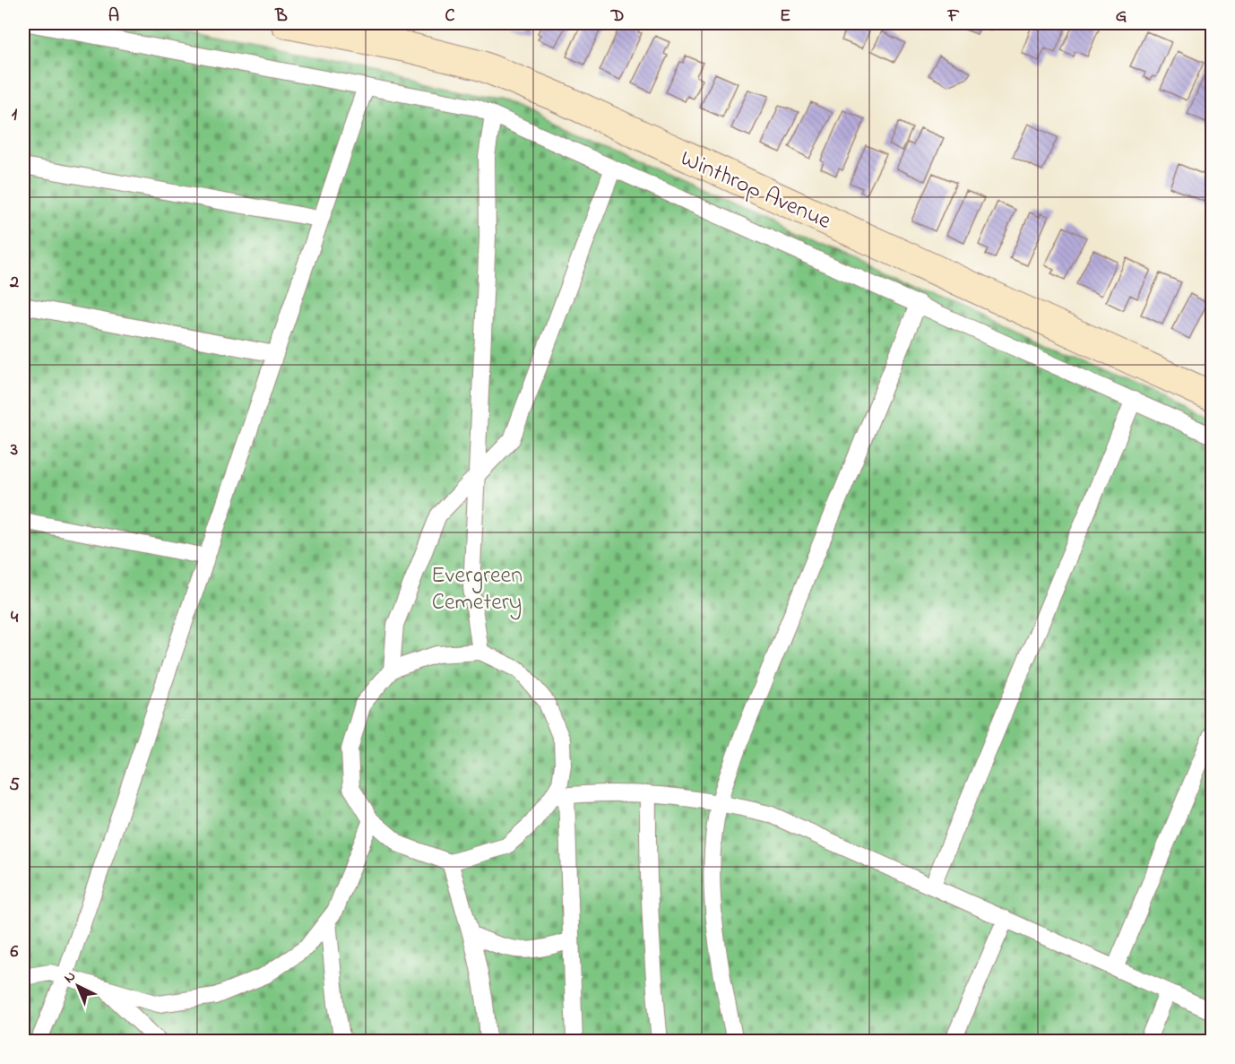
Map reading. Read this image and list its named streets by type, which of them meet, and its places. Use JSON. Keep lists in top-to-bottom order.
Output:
{
  "streets": {
    "main road": ["Winthrop Avenue"]
  },
  "parks": ["Evergreen Cemetery"],
  "north": "top left",
  "grid": {
    "columns": [
      "A",
      "B",
      "C",
      "D",
      "E",
      "F",
      "G"
    ],
    "rows": [
      "1",
      "2",
      "3",
      "4",
      "5",
      "6"
    ]
  }
}
